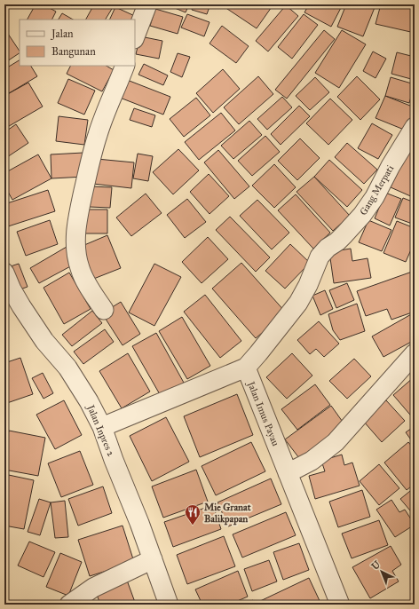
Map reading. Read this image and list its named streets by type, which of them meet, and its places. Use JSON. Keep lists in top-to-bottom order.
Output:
{
  "streets": {
    "street": ["Gang Merpati", "Jalan Imus Payau", "Jalan Inpres 2"]
  },
  "crossings": [
    ["Gang Merpati", "Jalan Imus Payau"]
  ],
  "places": {
    "restaurant": ["Mie Granat Balikpapan"]
  },
  "legend": ["Jalan", "Bangunan"],
  "north": "top left"
}
